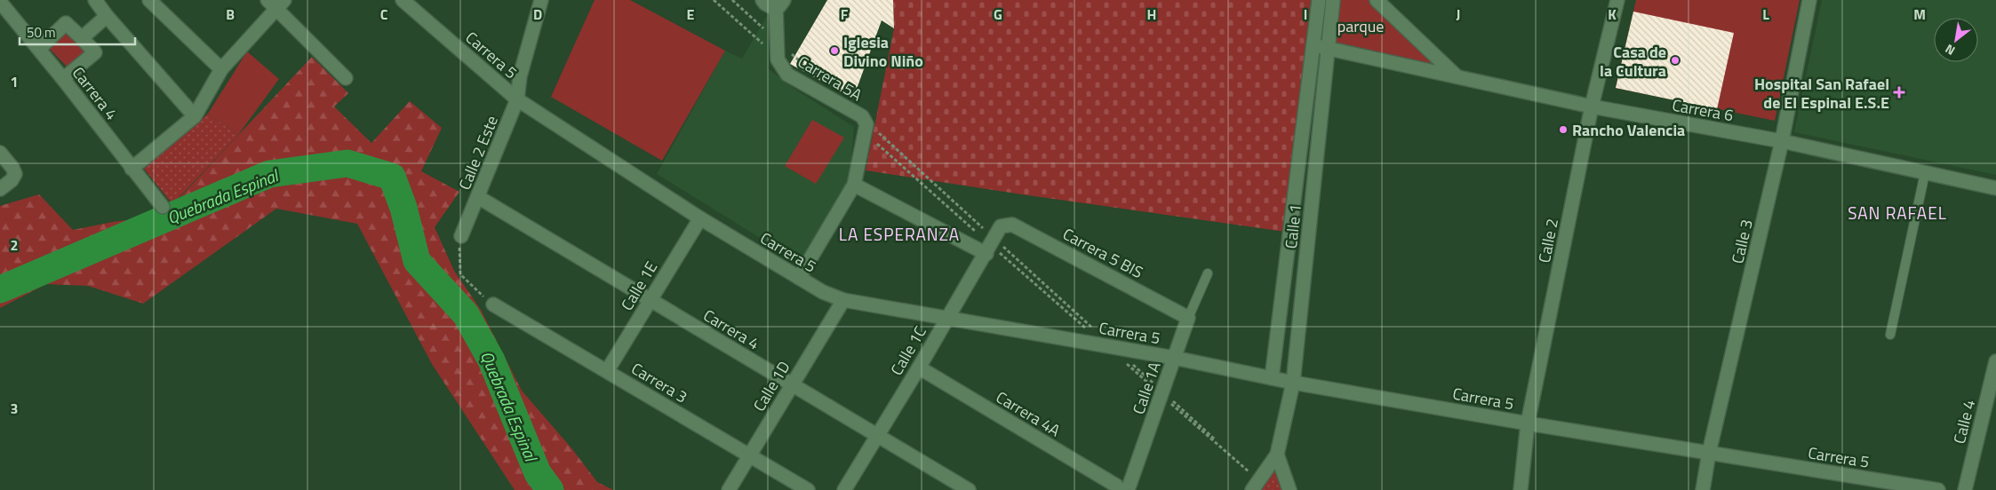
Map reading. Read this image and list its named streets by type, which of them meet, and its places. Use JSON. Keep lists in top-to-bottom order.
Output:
{
  "streets": {
    "street": [
      "Carrera 5",
      "Carrera 5A",
      "Carrera 4",
      "Carrera 6",
      "Calle 2 Este",
      "Calle 1",
      "Calle 2",
      "Calle 3",
      "Carrera 5 BIS",
      "Calle 1E",
      "Calle 1C",
      "Carrera 3",
      "Calle 1D",
      "Calle 1A",
      "Carrera 4A",
      "Calle 4"
    ]
  },
  "crossings": [
    ["Carrera 5", "Calle 2 Este"],
    ["Carrera 5", "Calle 1"],
    ["Carrera 5", "Calle 2"],
    ["Carrera 5", "Calle 3"],
    ["Carrera 5", "Calle 1E"],
    ["Carrera 5", "Calle 1C"],
    ["Carrera 5", "Calle 1D"],
    ["Carrera 5", "Calle 1A"],
    ["Carrera 4", "Calle 2 Este"],
    ["Carrera 4", "Calle 1E"],
    ["Carrera 4", "Calle 1C"],
    ["Carrera 4", "Calle 1D"],
    ["Carrera 6", "Calle 1"],
    ["Carrera 6", "Calle 2"],
    ["Carrera 6", "Calle 3"],
    ["Carrera 5 BIS", "Calle 1C"],
    ["Carrera 5 BIS", "Calle 1A"],
    ["Calle 1E", "Carrera 3"],
    ["Calle 1C", "Carrera 4A"],
    ["Carrera 3", "Calle 1D"]
  ],
  "districts": ["SAN RAFAEL", "LA ESPERANZA"],
  "water": ["Quebrada Espinal"],
  "parks": ["parque"],
  "places": {
    "other": ["Iglesia Divino Niño", "Casa de la Cultura", "Rancho Valencia"],
    "health": ["Hospital San Rafael de El Espinal E.S.E"]
  },
  "scale_bar": "50 m",
  "north": "bottom left",
  "grid": {
    "columns": [
      "B",
      "C",
      "D",
      "E",
      "F",
      "G",
      "H",
      "I",
      "J",
      "K",
      "L",
      "M"
    ],
    "rows": ["1", "2", "3"]
  }
}
